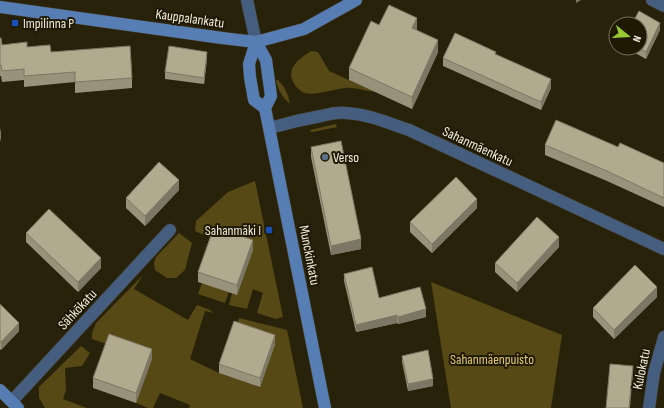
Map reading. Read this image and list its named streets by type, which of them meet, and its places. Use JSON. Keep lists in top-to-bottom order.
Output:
{
  "streets": {
    "main road": ["Kauppalankatu", "Munckinkatu"],
    "street": ["Sahanmäenkatu", "Sähkökatu", "Kulokatu"]
  },
  "crossings": [
    ["Kauppalankatu", "Munckinkatu"],
    ["Sahanmäenkatu", "Munckinkatu"]
  ],
  "parks": ["Sahanmäenpuisto"],
  "places": {
    "transit": ["Impilinna P", "Sahanmäki I"],
    "other": ["Verso"]
  },
  "north": "right"
}
